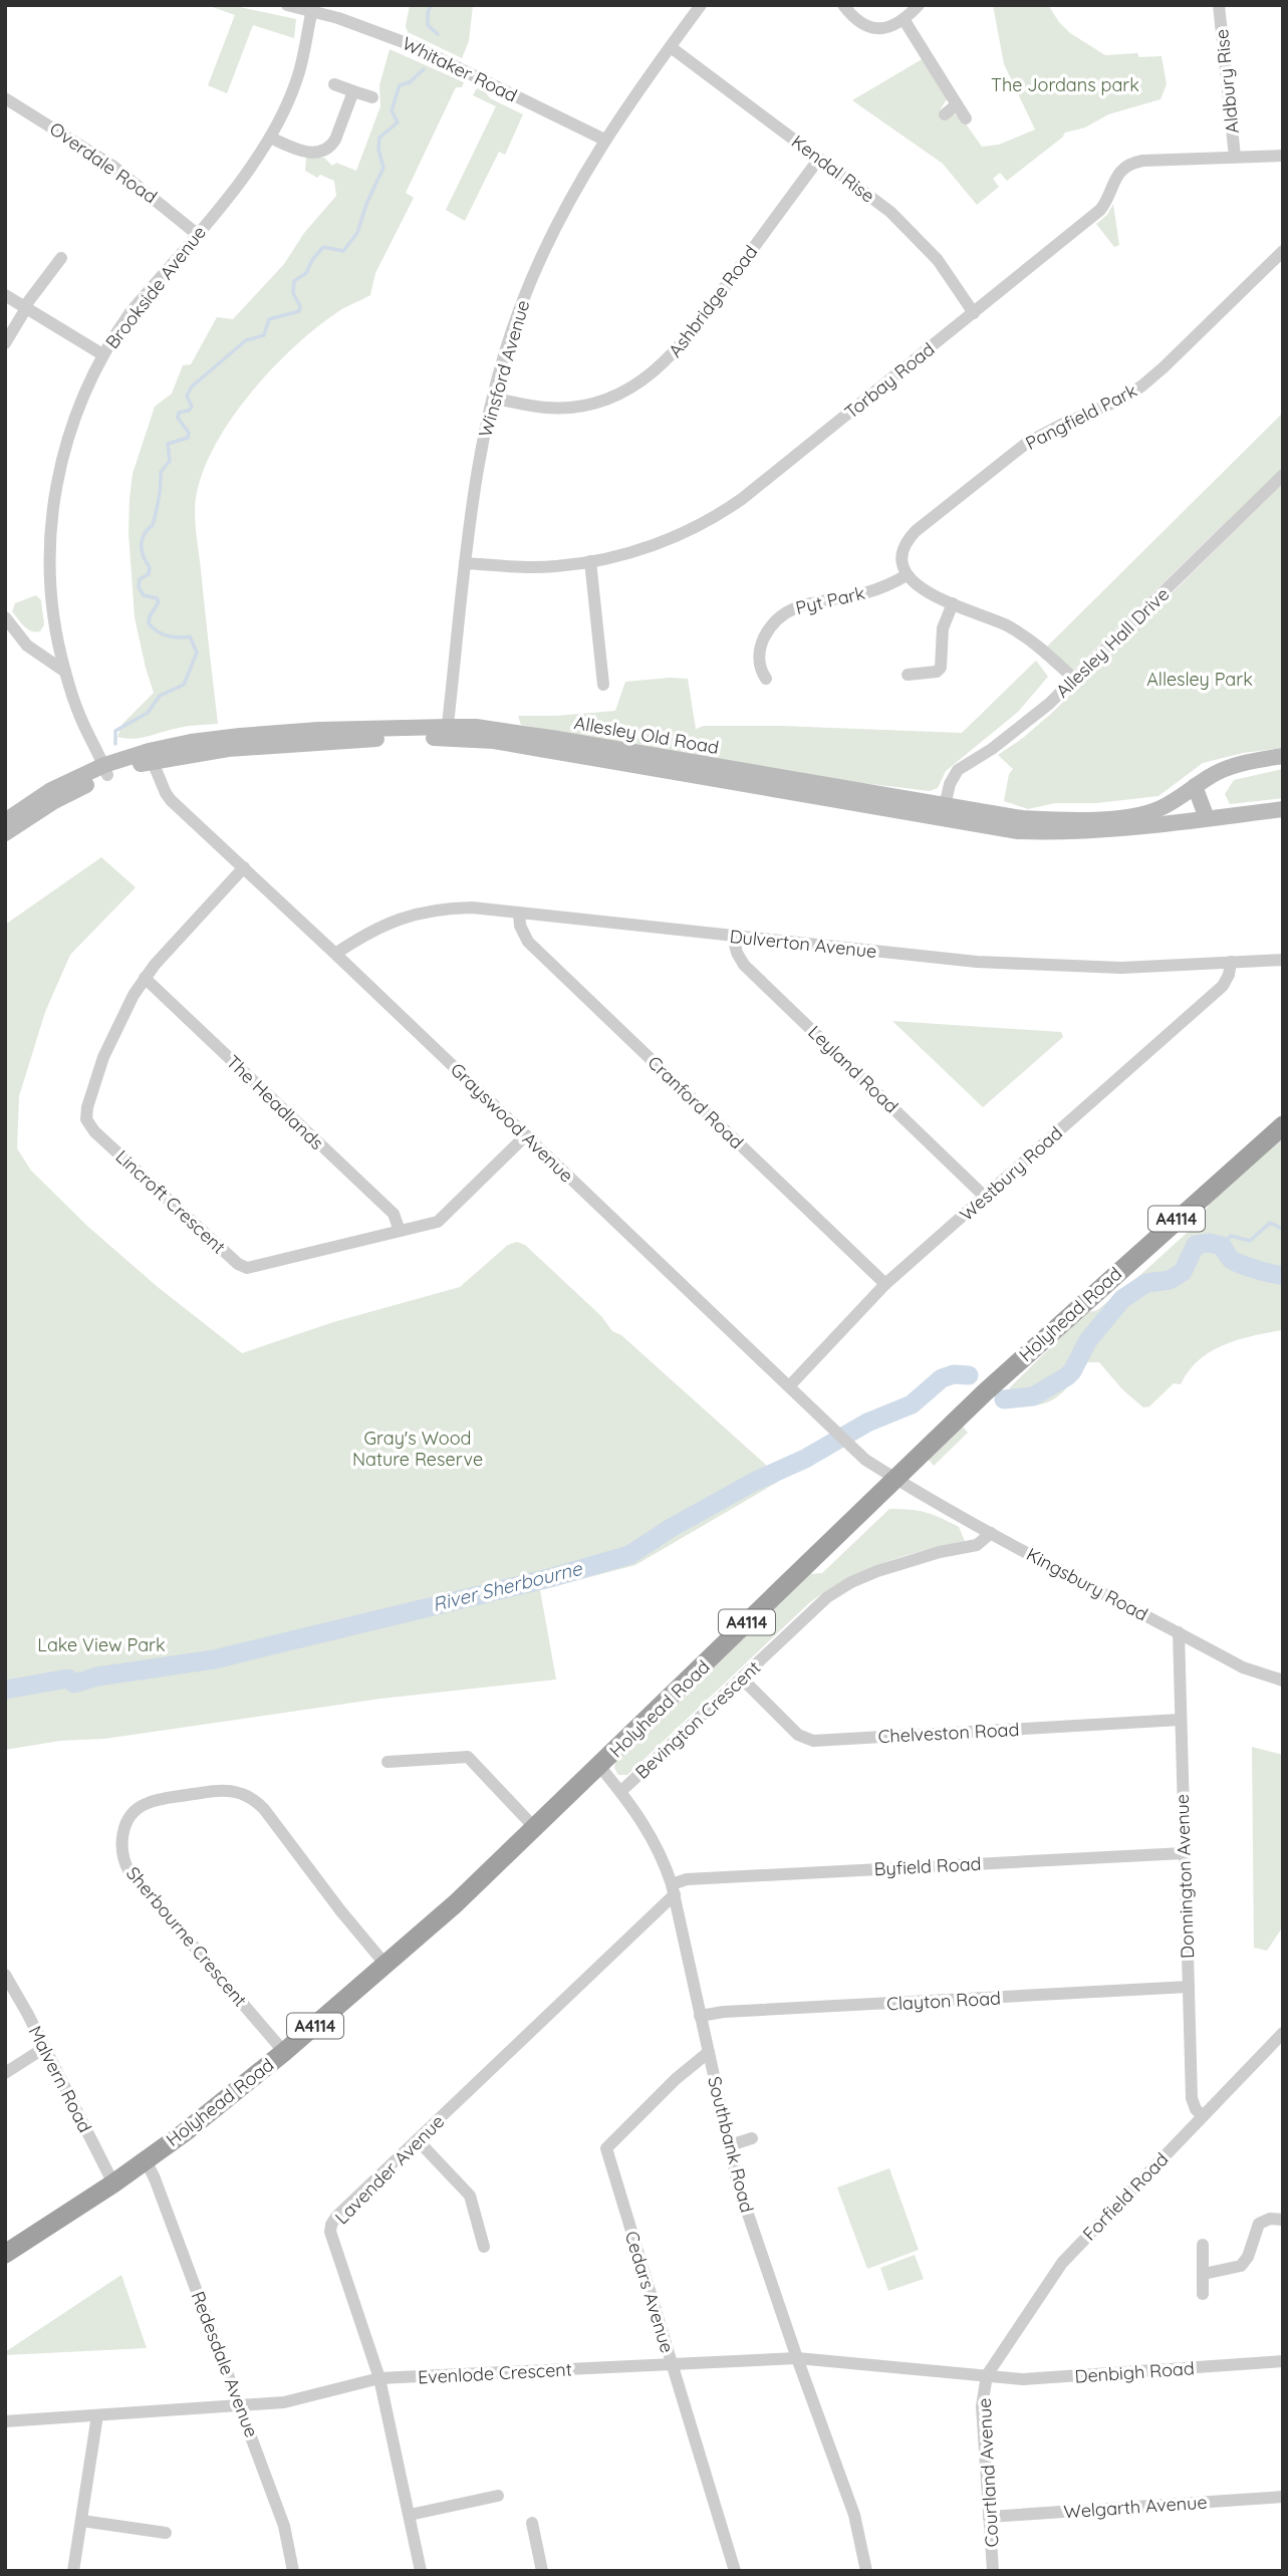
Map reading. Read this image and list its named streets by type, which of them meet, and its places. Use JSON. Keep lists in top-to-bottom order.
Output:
{
  "streets": {
    "highway": ["A4114", "Holyhead Road"],
    "main road": ["Allesley Old Road"],
    "street": [
      "Whitaker Road",
      "Aldbury Rise",
      "Overdale Road",
      "Kendal Rise",
      "Brookside Avenue",
      "Ashbridge Road",
      "Winsford Avenue",
      "Torbay Road",
      "Pangfield Park",
      "Pyt Park",
      "Allesley Hall Drive",
      "Dulverton Avenue",
      "Leyland Road",
      "The Headlands",
      "Cranford Road",
      "Grayswood Avenue",
      "Westbury Road",
      "Lincroft Crescent",
      "Kingsbury Road",
      "Bevington Crescent",
      "Chelveston Road",
      "Byfield Road",
      "Donnington Avenue",
      "Sherbourne Crescent",
      "Clayton Road",
      "Malvern Road",
      "Southbank Road",
      "Lavender Avenue",
      "Forfield Road",
      "Cedars Avenue",
      "Redesdale Avenue",
      "Denbigh Road",
      "Evenlode Crescent",
      "Courtland Avenue",
      "Welgarth Avenue"
    ]
  },
  "crossings": [
    ["Whitaker Road", "Brookside Avenue"],
    ["Whitaker Road", "Winsford Avenue"],
    ["Aldbury Rise", "Torbay Road"],
    ["Overdale Road", "Brookside Avenue"],
    ["Kendal Rise", "Ashbridge Road"],
    ["Kendal Rise", "Winsford Avenue"],
    ["Kendal Rise", "Torbay Road"],
    ["Brookside Avenue", "Allesley Old Road"],
    ["Ashbridge Road", "Winsford Avenue"],
    ["Winsford Avenue", "Torbay Road"],
    ["Winsford Avenue", "Allesley Old Road"],
    ["Pangfield Park", "Pyt Park"],
    ["Allesley Hall Drive", "Allesley Old Road"],
    ["Allesley Old Road", "Grayswood Avenue"],
    ["Dulverton Avenue", "Leyland Road"],
    ["Dulverton Avenue", "Cranford Road"],
    ["Dulverton Avenue", "Grayswood Avenue"],
    ["Dulverton Avenue", "Westbury Road"],
    ["Leyland Road", "Westbury Road"],
    ["The Headlands", "Lincroft Crescent"],
    ["Cranford Road", "Westbury Road"],
    ["Grayswood Avenue", "Westbury Road"],
    ["Grayswood Avenue", "Lincroft Crescent"],
    ["Grayswood Avenue", "Holyhead Road"],
    ["Grayswood Avenue", "Kingsbury Road"],
    ["Holyhead Road", "Kingsbury Road"],
    ["Holyhead Road", "Sherbourne Crescent"],
    ["Holyhead Road", "Malvern Road"],
    ["Holyhead Road", "Southbank Road"],
    ["Holyhead Road", "Redesdale Avenue"],
    ["Kingsbury Road", "Bevington Crescent"],
    ["Kingsbury Road", "Donnington Avenue"],
    ["Bevington Crescent", "Chelveston Road"],
    ["Bevington Crescent", "Southbank Road"],
    ["Chelveston Road", "Donnington Avenue"],
    ["Byfield Road", "Donnington Avenue"],
    ["Byfield Road", "Southbank Road"],
    ["Byfield Road", "Lavender Avenue"],
    ["Donnington Avenue", "Clayton Road"],
    ["Donnington Avenue", "Forfield Road"],
    ["Clayton Road", "Southbank Road"],
    ["Southbank Road", "Lavender Avenue"],
    ["Southbank Road", "Cedars Avenue"],
    ["Southbank Road", "Evenlode Crescent"],
    ["Lavender Avenue", "Evenlode Crescent"],
    ["Forfield Road", "Denbigh Road"],
    ["Forfield Road", "Evenlode Crescent"],
    ["Forfield Road", "Courtland Avenue"],
    ["Cedars Avenue", "Evenlode Crescent"],
    ["Redesdale Avenue", "Evenlode Crescent"],
    ["Denbigh Road", "Evenlode Crescent"],
    ["Denbigh Road", "Courtland Avenue"],
    ["Evenlode Crescent", "Courtland Avenue"],
    ["Courtland Avenue", "Welgarth Avenue"]
  ],
  "water": ["River Sherbourne"],
  "parks": [
    "The Jordans park",
    "Allesley Park",
    "Gray's Wood Nature Reserve",
    "Lake View Park"
  ]
}
